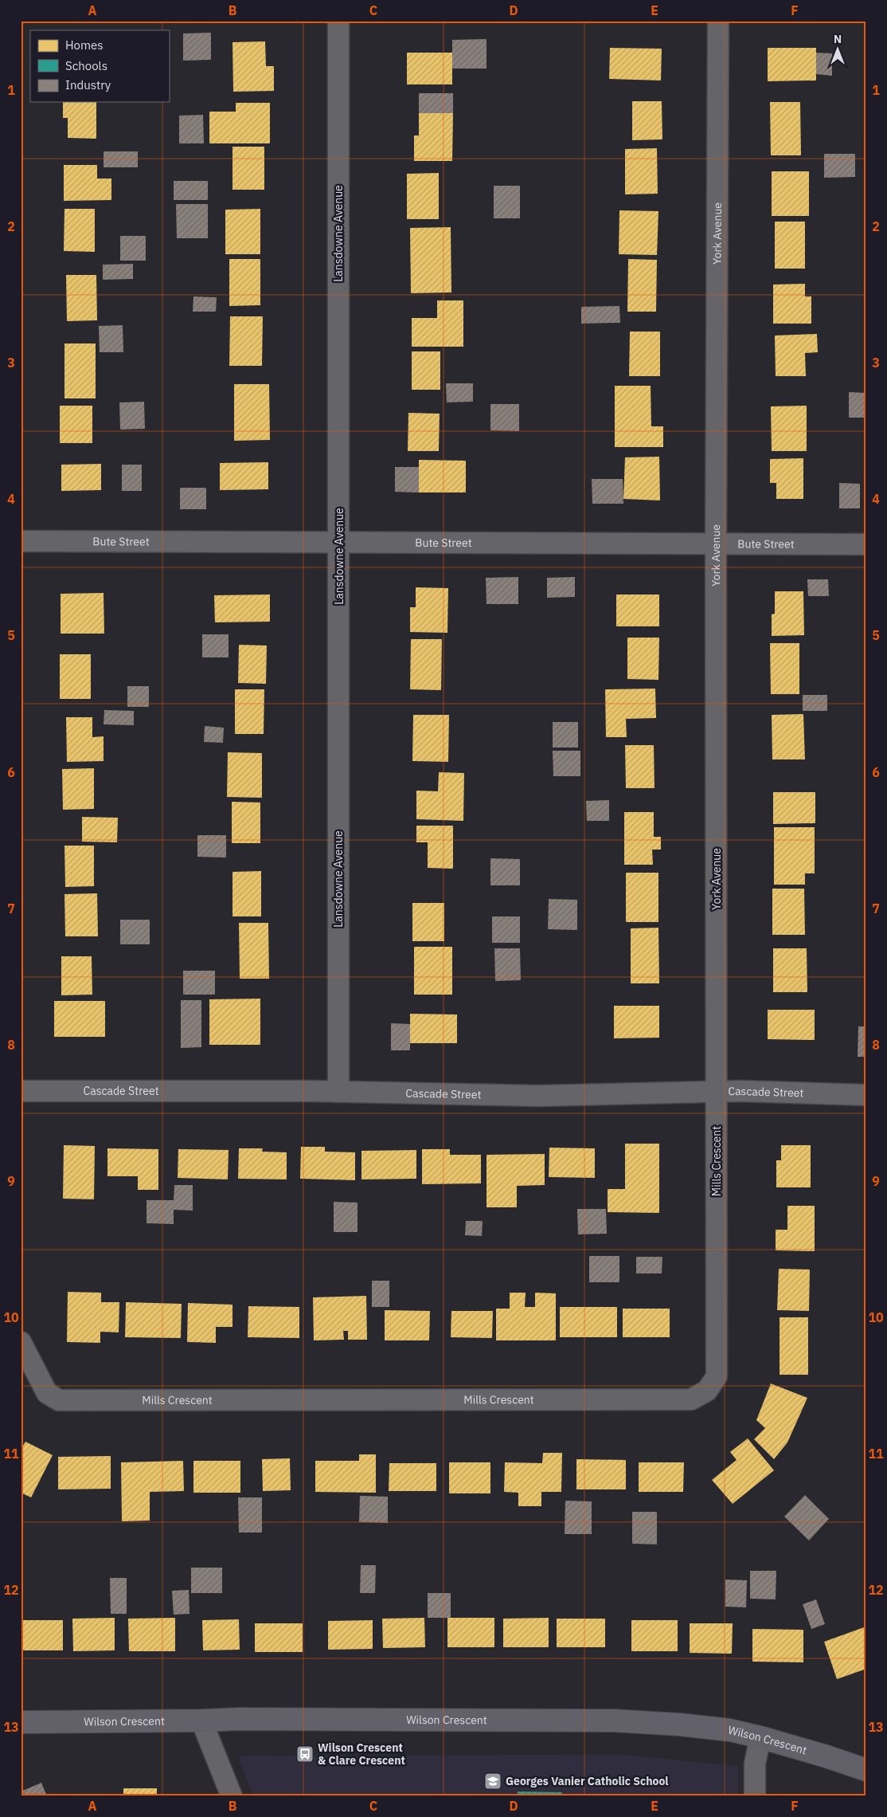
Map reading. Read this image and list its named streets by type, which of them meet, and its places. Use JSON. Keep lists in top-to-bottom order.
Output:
{
  "streets": {
    "street": [
      "Lansdowne Avenue",
      "York Avenue",
      "Bute Street",
      "Cascade Street",
      "Mills Crescent",
      "Wilson Crescent"
    ]
  },
  "crossings": [
    ["Lansdowne Avenue", "Bute Street"],
    ["Lansdowne Avenue", "Cascade Street"],
    ["York Avenue", "Bute Street"],
    ["York Avenue", "Cascade Street"],
    ["York Avenue", "Mills Crescent"],
    ["Cascade Street", "Mills Crescent"]
  ],
  "places": {
    "bus stop": ["Wilson Crescent & Clare Crescent"],
    "school or university": ["Georges Vanier Catholic School"]
  },
  "legend": ["Homes", "Schools", "Industry"],
  "north": "top",
  "grid": {
    "columns": [
      "A",
      "B",
      "C",
      "D",
      "E",
      "F"
    ],
    "rows": [
      "1",
      "2",
      "3",
      "4",
      "5",
      "6",
      "7",
      "8",
      "9",
      "10",
      "11",
      "12",
      "13"
    ]
  }
}
